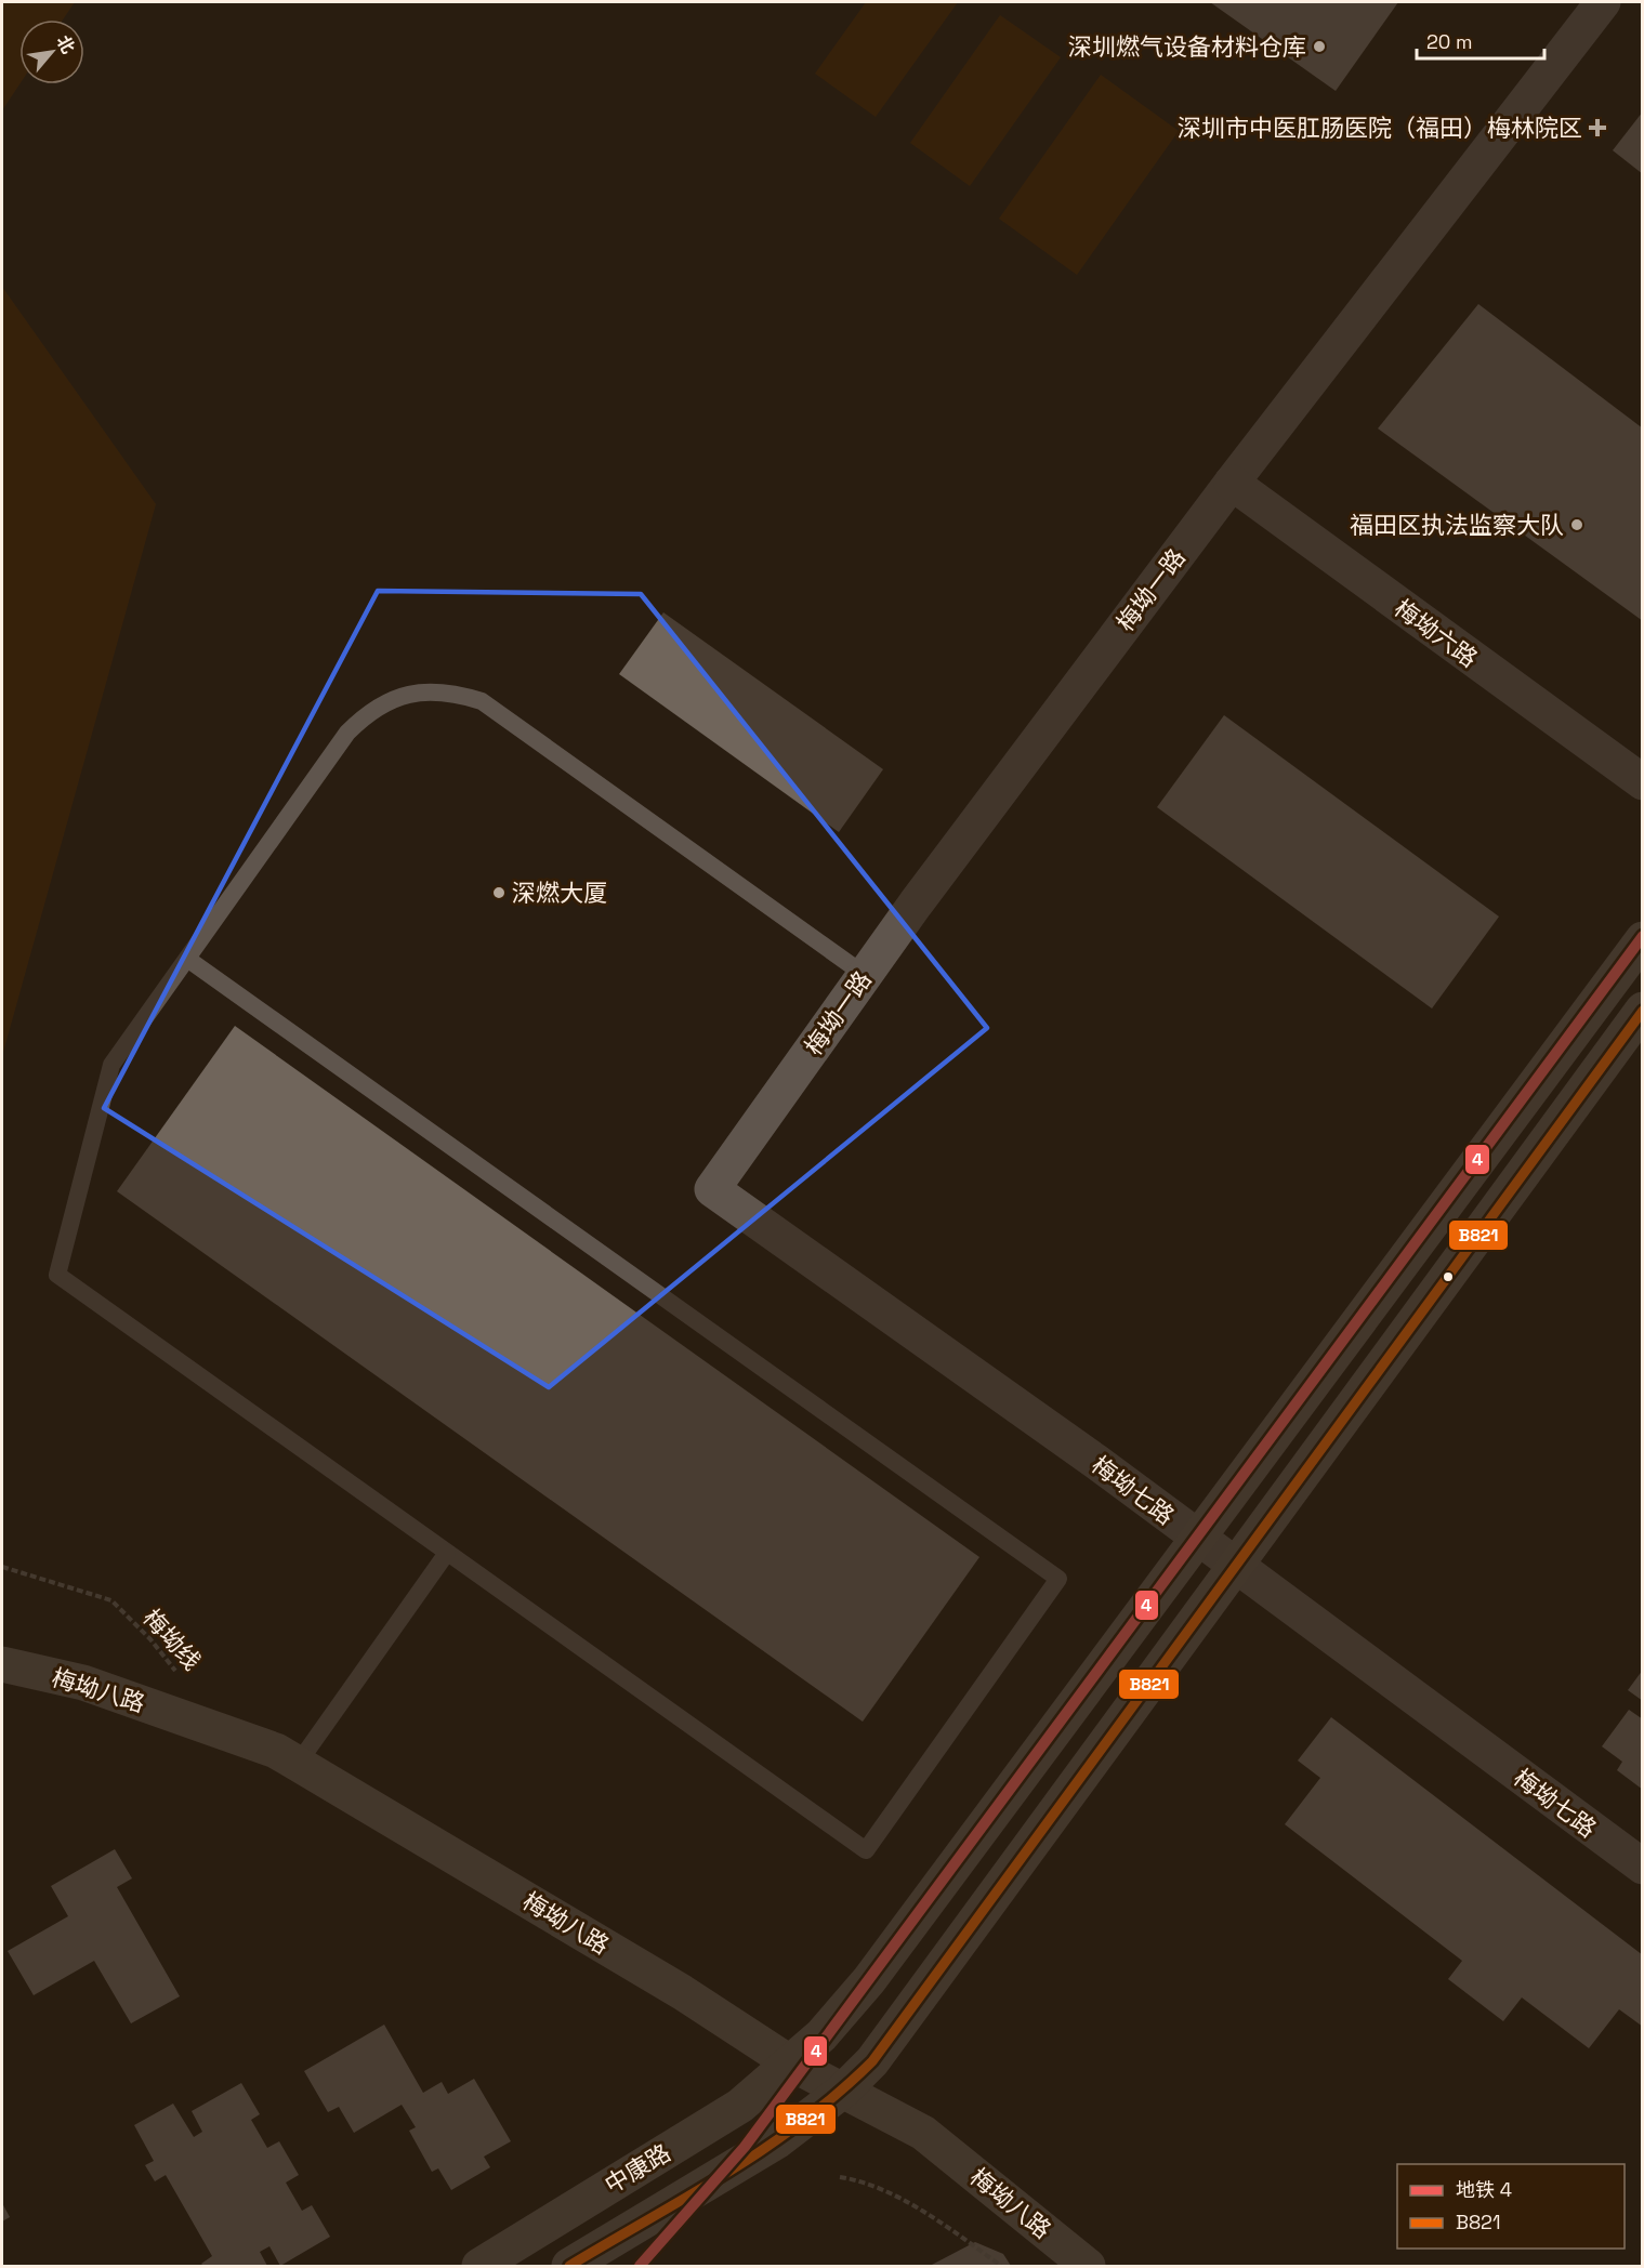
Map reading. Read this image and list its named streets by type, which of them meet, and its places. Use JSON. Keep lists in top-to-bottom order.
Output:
{
  "streets": {
    "street": [
      "梅坳一路",
      "梅坳六路",
      "梅坳七路",
      "梅坳八路",
      "中康路"
    ],
    "path": ["梅坳线"]
  },
  "crossings": [
    ["梅坳一路", "梅坳六路"],
    ["梅坳一路", "梅坳七路"],
    ["梅坳七路", "中康路"],
    ["梅坳八路", "中康路"]
  ],
  "places": {
    "other": ["深圳燃气设备材料仓库", "福田区执法监察大队", "深燃大厦"],
    "health": ["深圳市中医肛肠医院（福田）梅林院区"]
  },
  "lines": ["metro line 4", "transit line B821"],
  "legend": ["地铁 4", "B821"],
  "scale_bar": "20 m",
  "north": "top right"
}
